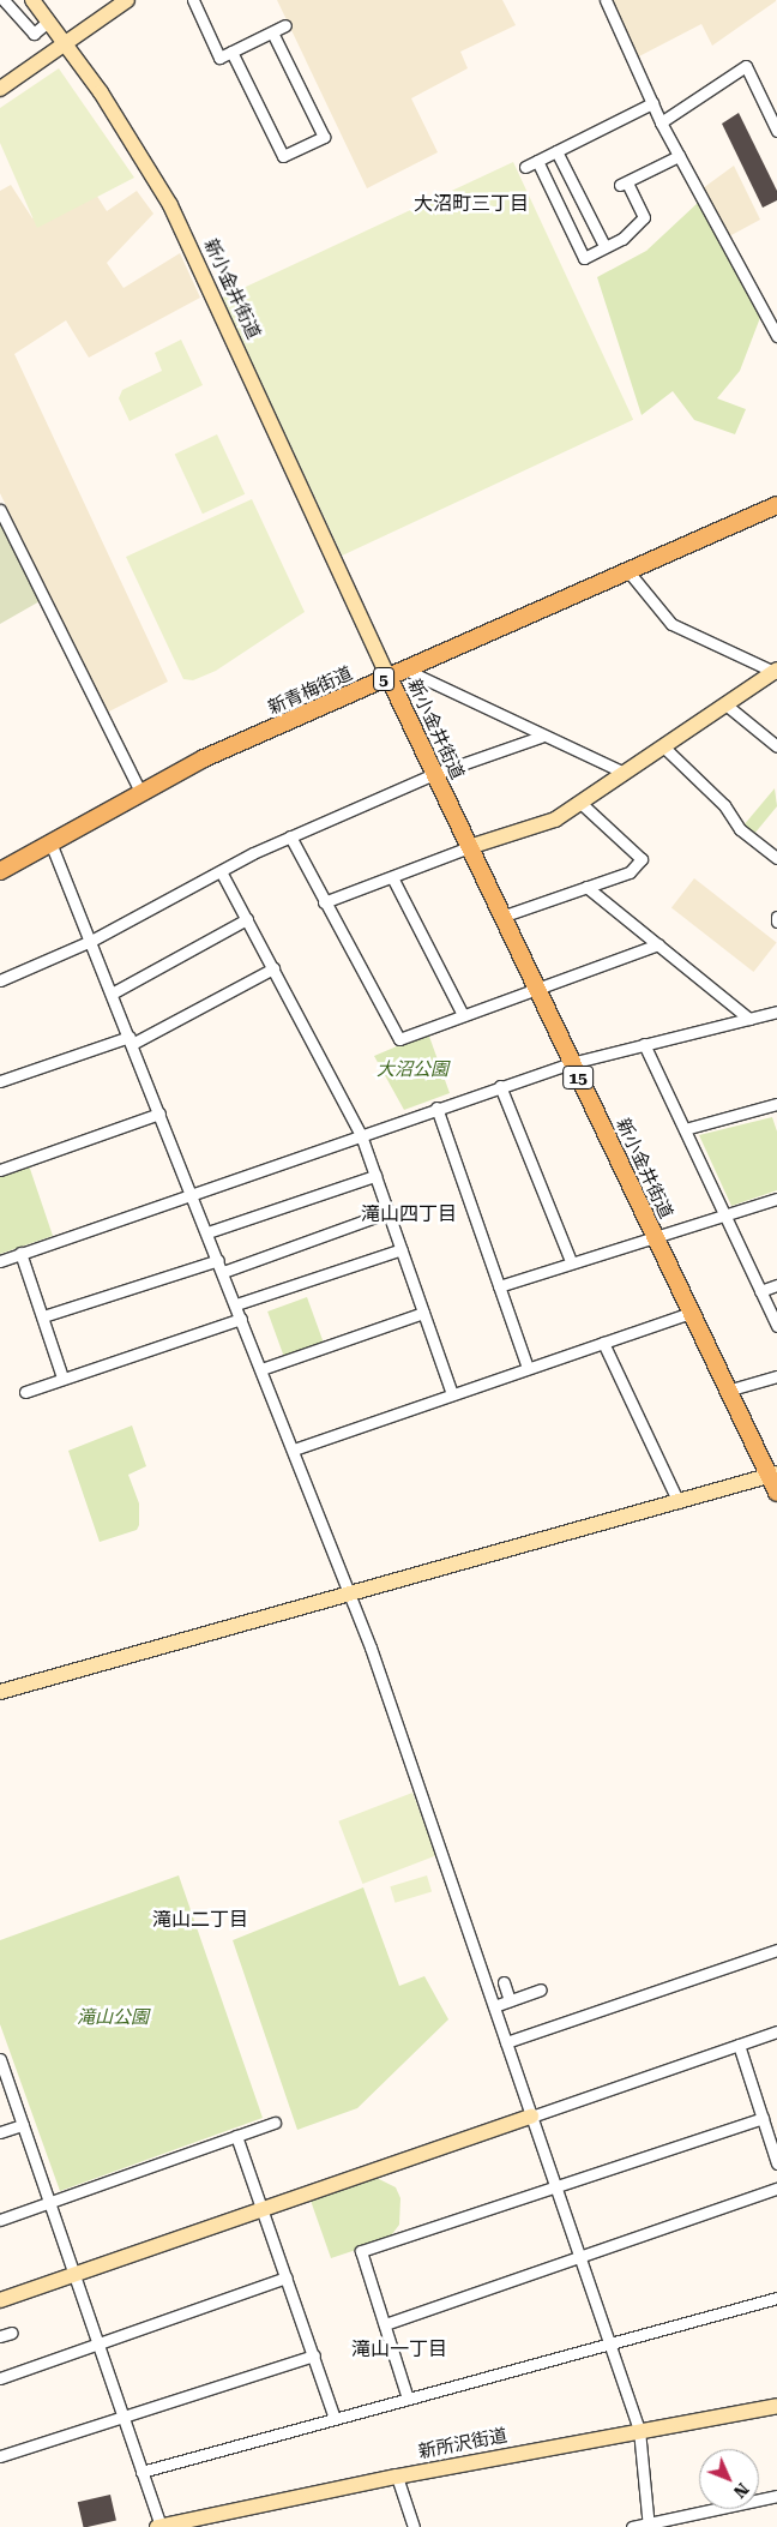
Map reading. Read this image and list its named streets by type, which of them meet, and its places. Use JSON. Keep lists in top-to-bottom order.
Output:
{
  "streets": {
    "main road": [
      "新小金井街道",
      "5",
      "新青梅街道",
      "15"
    ],
    "street": ["新所沢街道"]
  },
  "crossings": [
    ["新小金井街道", "新青梅街道"]
  ],
  "districts": [
    "大沼町三丁目",
    "滝山四丁目",
    "滝山二丁目",
    "滝山一丁目"
  ],
  "parks": ["大沼公園", "滝山公園"],
  "north": "bottom right"
}
